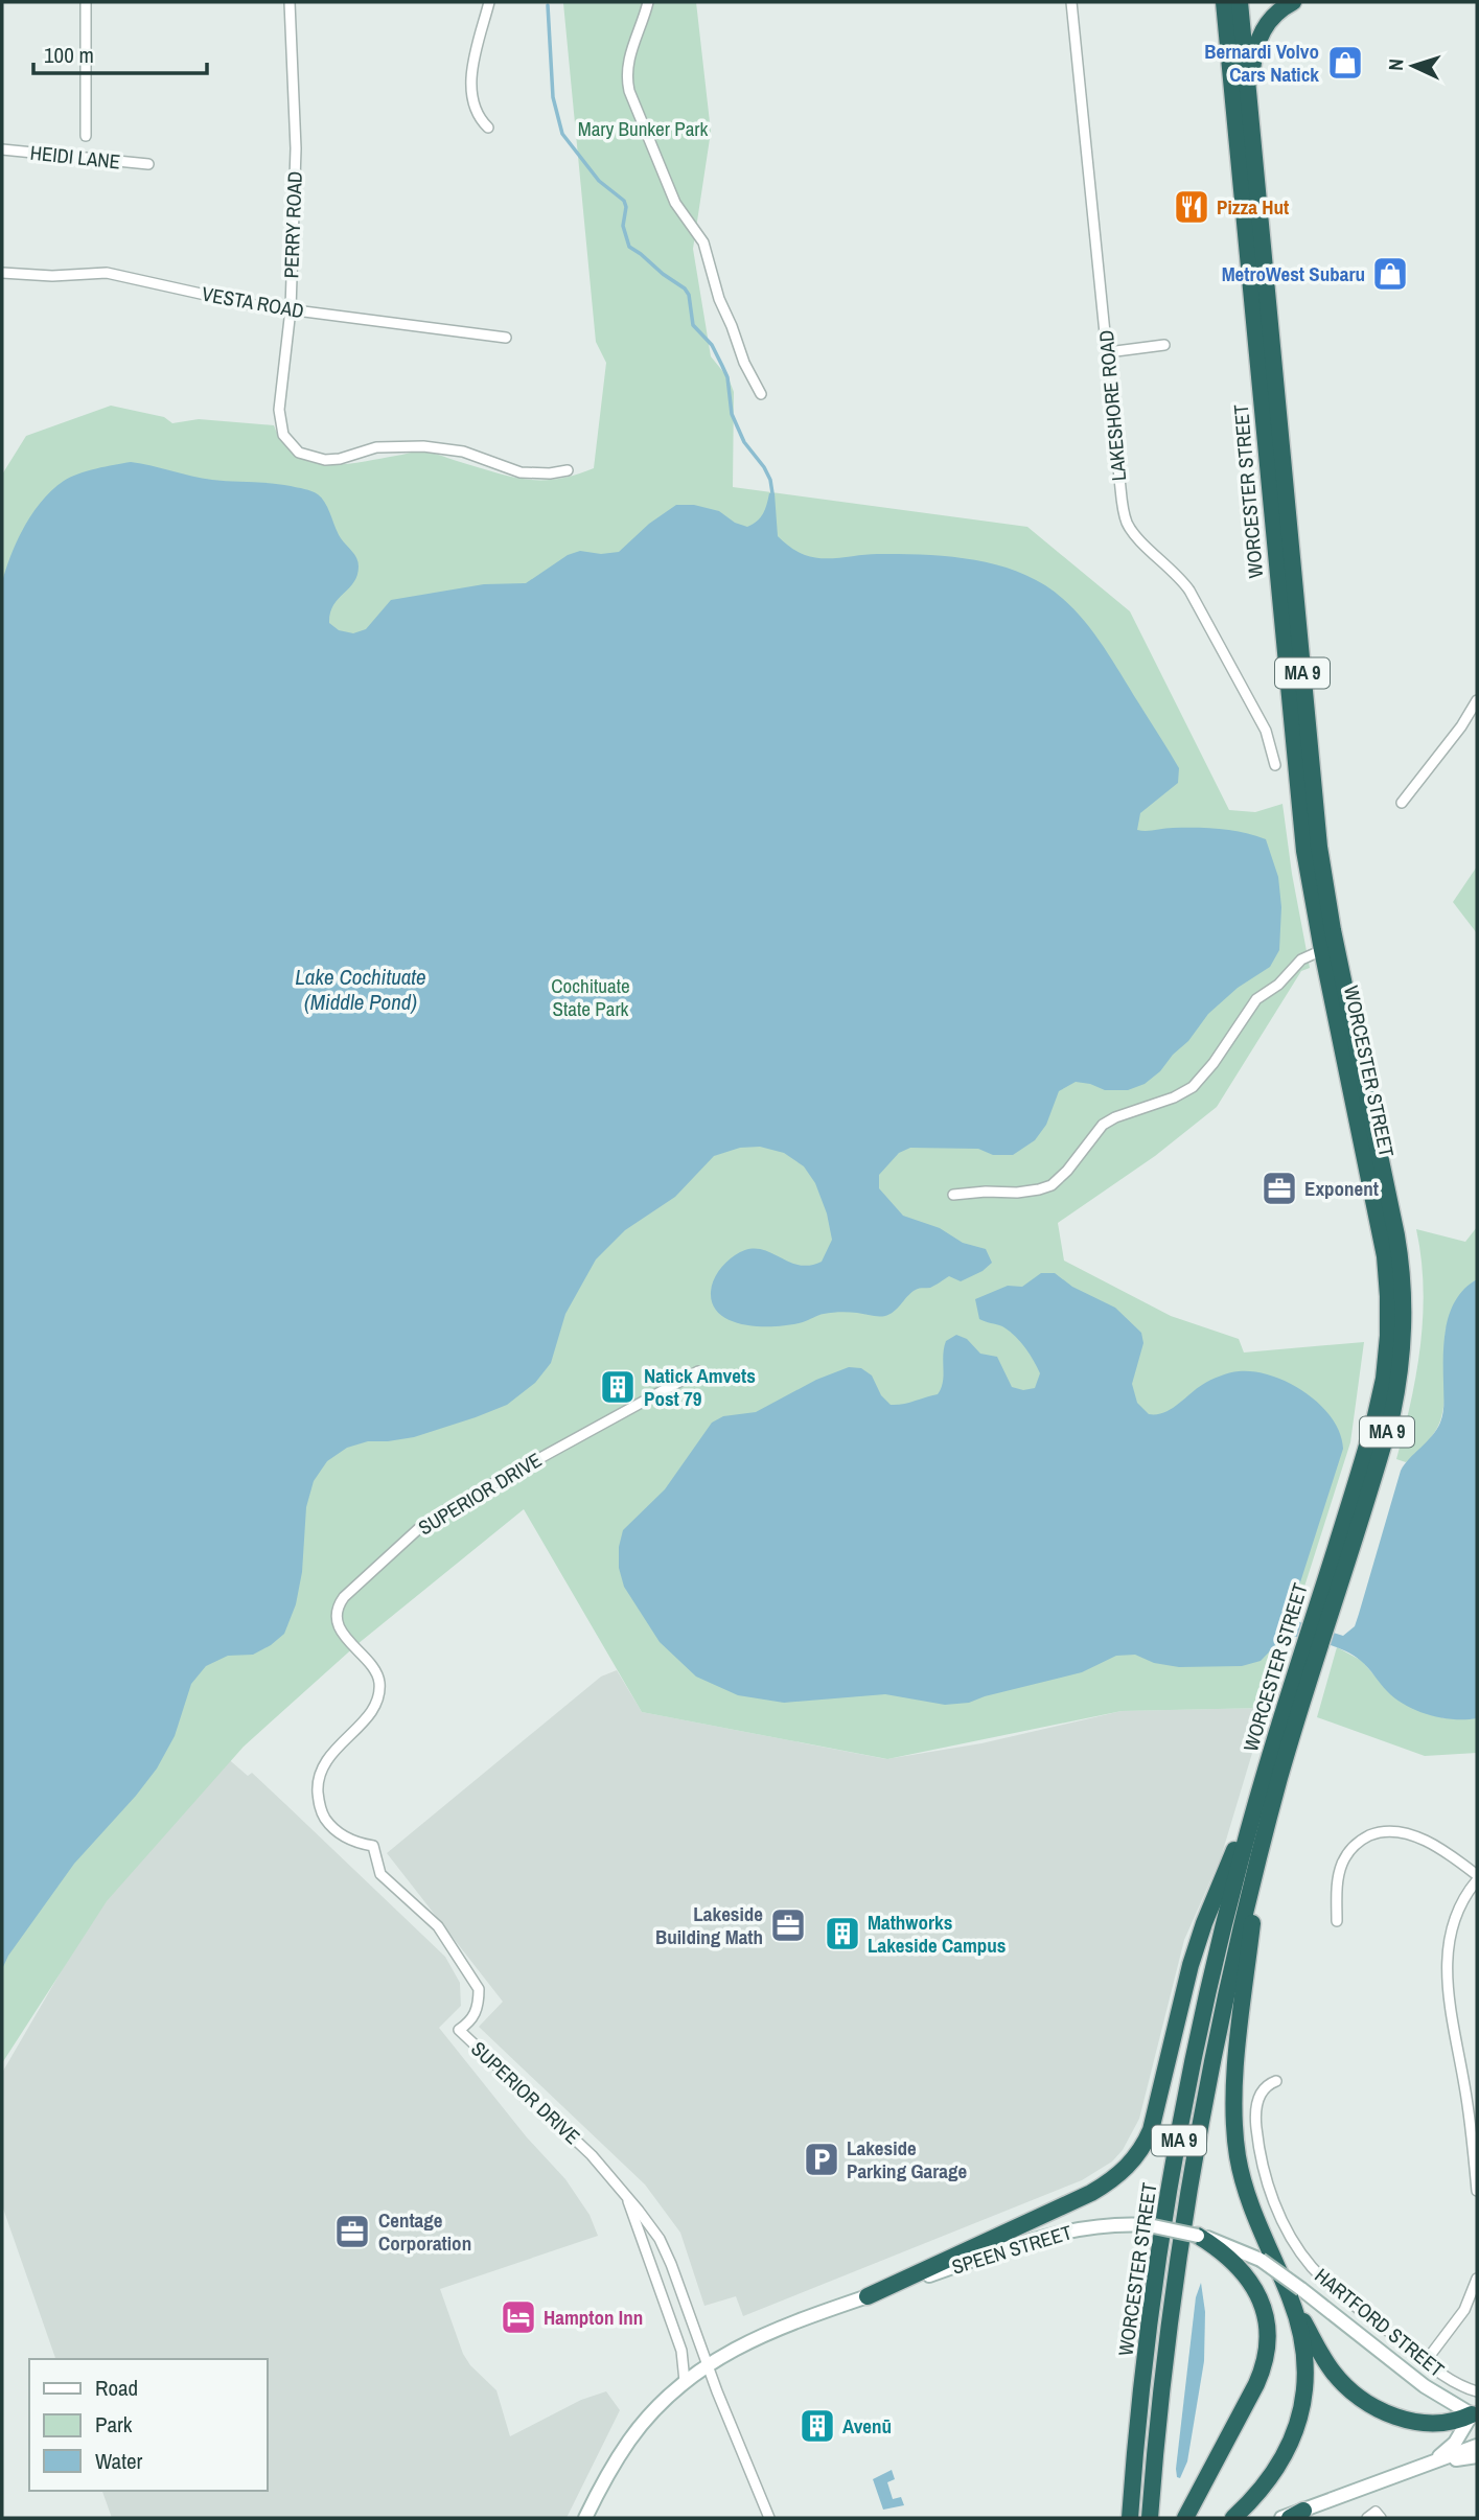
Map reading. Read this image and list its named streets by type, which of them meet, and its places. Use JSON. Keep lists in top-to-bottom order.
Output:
{
  "streets": {
    "highway": ["WORCESTER STREET", "MA 9"],
    "main road": ["SPEEN STREET"],
    "street": [
      "HEIDI LANE",
      "PERRY ROAD",
      "VESTA ROAD",
      "LAKESHORE ROAD",
      "SUPERIOR DRIVE",
      "HARTFORD STREET"
    ]
  },
  "crossings": [
    ["PERRY ROAD", "VESTA ROAD"],
    ["SUPERIOR DRIVE", "SPEEN STREET"]
  ],
  "water": ["Lake Cochituate (Middle Pond)"],
  "parks": ["Mary Bunker Park", "Cochituate State Park"],
  "places": {
    "shop": ["Bernardi Volvo Cars Natick", "MetroWest Subaru"],
    "restaurant": ["Pizza Hut"],
    "office": ["Exponent", "Lakeside Building Math", "Centage Corporation"],
    "building": ["Natick Amvets Post 79", "Mathworks Lakeside Campus", "Avenū"],
    "parking": ["Lakeside Parking Garage"],
    "hotel": ["Hampton Inn"]
  },
  "legend": ["Road", "Park", "Water"],
  "scale_bar": "100 m",
  "north": "left"
}
